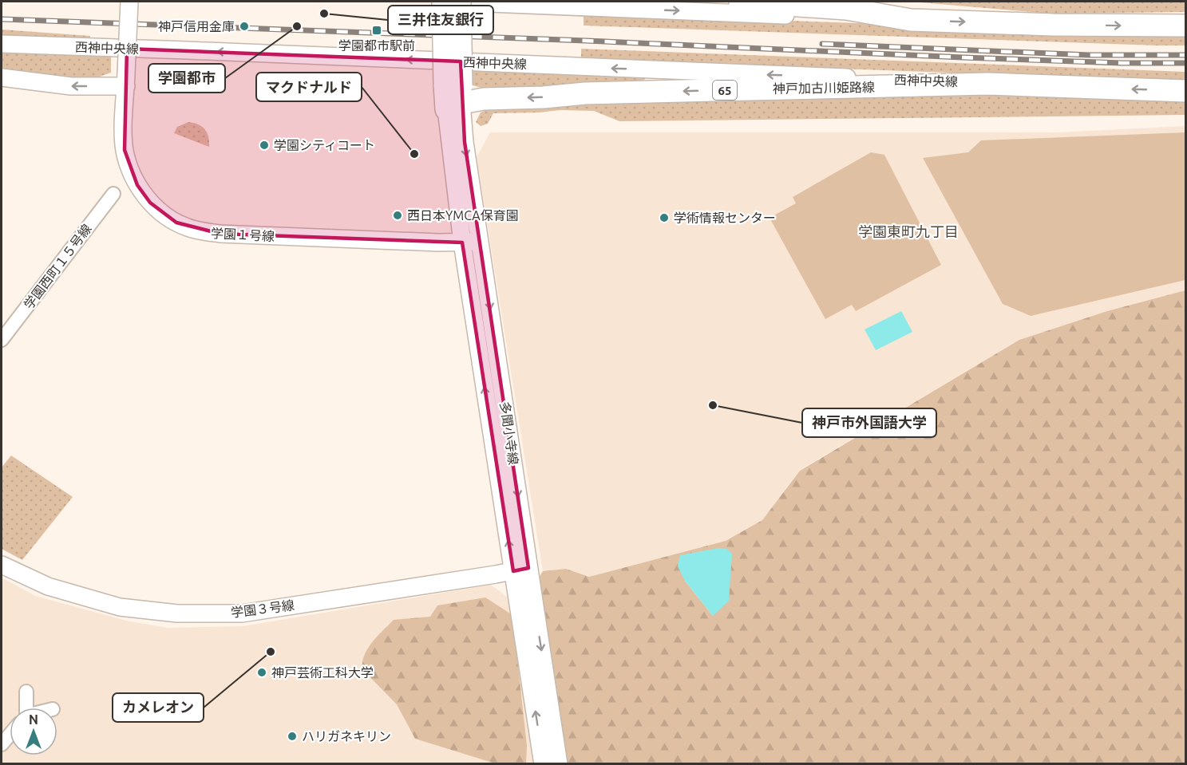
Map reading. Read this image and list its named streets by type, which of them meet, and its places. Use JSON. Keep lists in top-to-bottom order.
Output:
{
  "streets": {
    "main road": ["神戸加古川姫路線", "65"],
    "street": [
      "西神中央線",
      "学園１号線",
      "学園西町１５号線",
      "多聞小寺線",
      "学園３号線"
    ]
  },
  "crossings": [
    ["西神中央線", "神戸加古川姫路線"],
    ["神戸加古川姫路線", "多聞小寺線"],
    ["学園１号線", "多聞小寺線"],
    ["多聞小寺線", "学園３号線"]
  ],
  "districts": ["学園東町九丁目"],
  "places": {
    "other": [
      "三井住友銀行",
      "神戸信用金庫",
      "学園都市",
      "学園シティコート",
      "マクドナルド",
      "西日本YMCA保育園",
      "学術情報センター",
      "神戸市外国語大学",
      "カメレオン",
      "神戸芸術工科大学",
      "ハリガネキリン"
    ],
    "transit": ["学園都市駅前"]
  },
  "north": "top"
}
